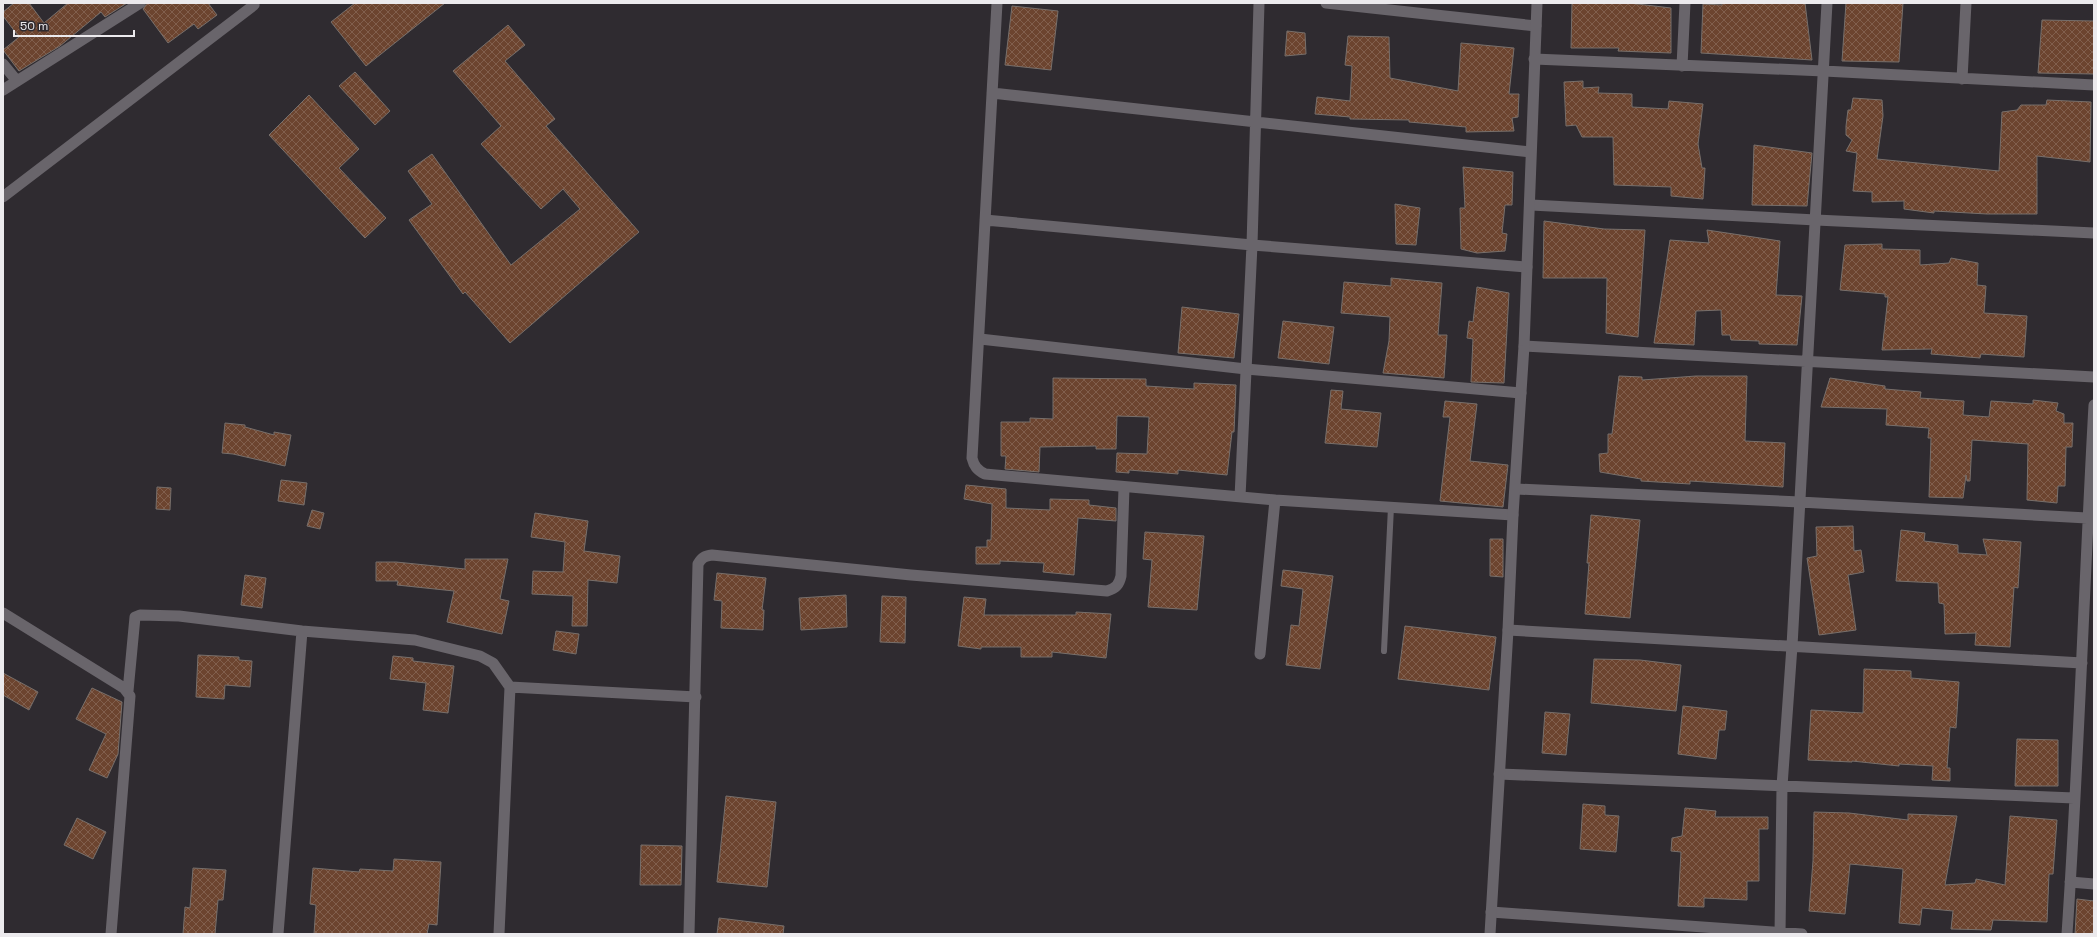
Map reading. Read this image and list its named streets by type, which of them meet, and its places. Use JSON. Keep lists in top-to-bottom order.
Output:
{
  "scale_bar": "50 m"
}
